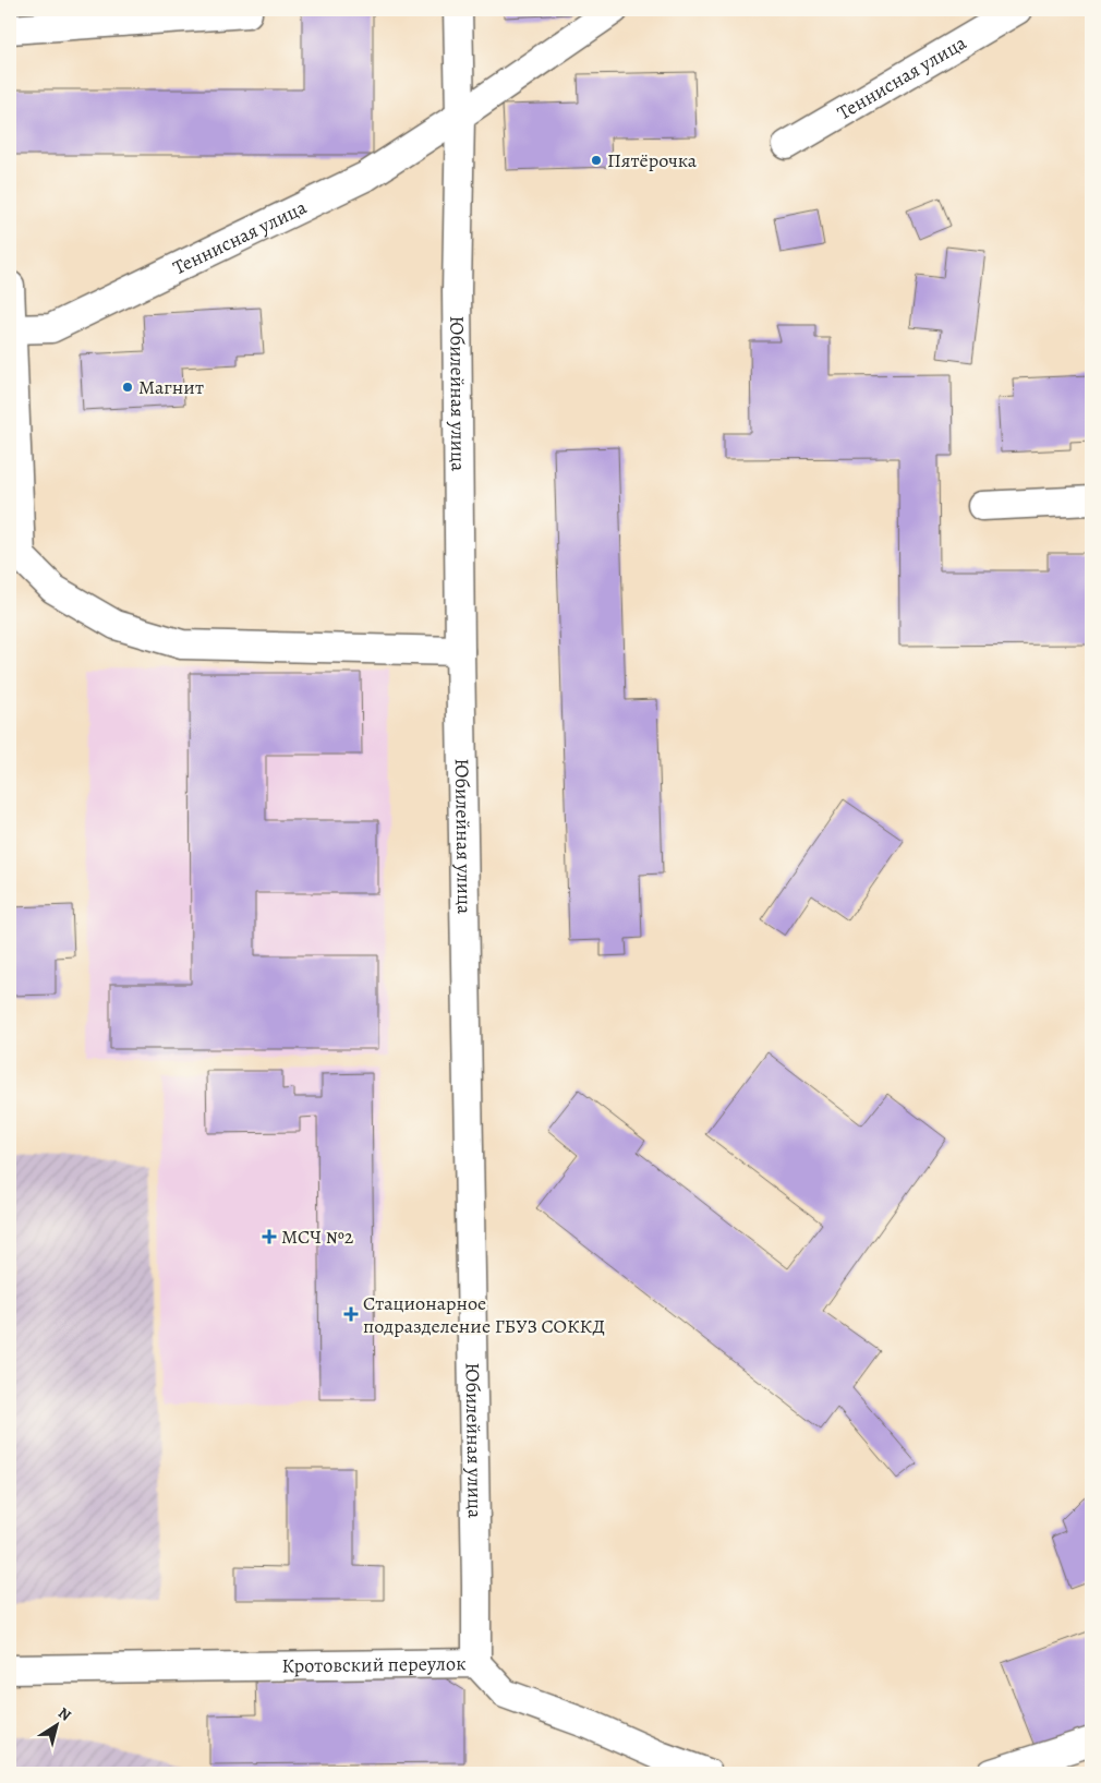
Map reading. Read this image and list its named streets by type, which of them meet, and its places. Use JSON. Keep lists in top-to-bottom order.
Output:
{
  "streets": {
    "street": ["Теннисная улица", "Юбилейная улица", "Кротовский переулок"]
  },
  "crossings": [
    ["Теннисная улица", "Юбилейная улица"],
    ["Юбилейная улица", "Кротовский переулок"]
  ],
  "places": {
    "other": ["Пятёрочка", "Магнит"],
    "health": ["МСЧ №2", "Стационарное подразделение ГБУЗ СОККД"]
  },
  "north": "top right"
}
